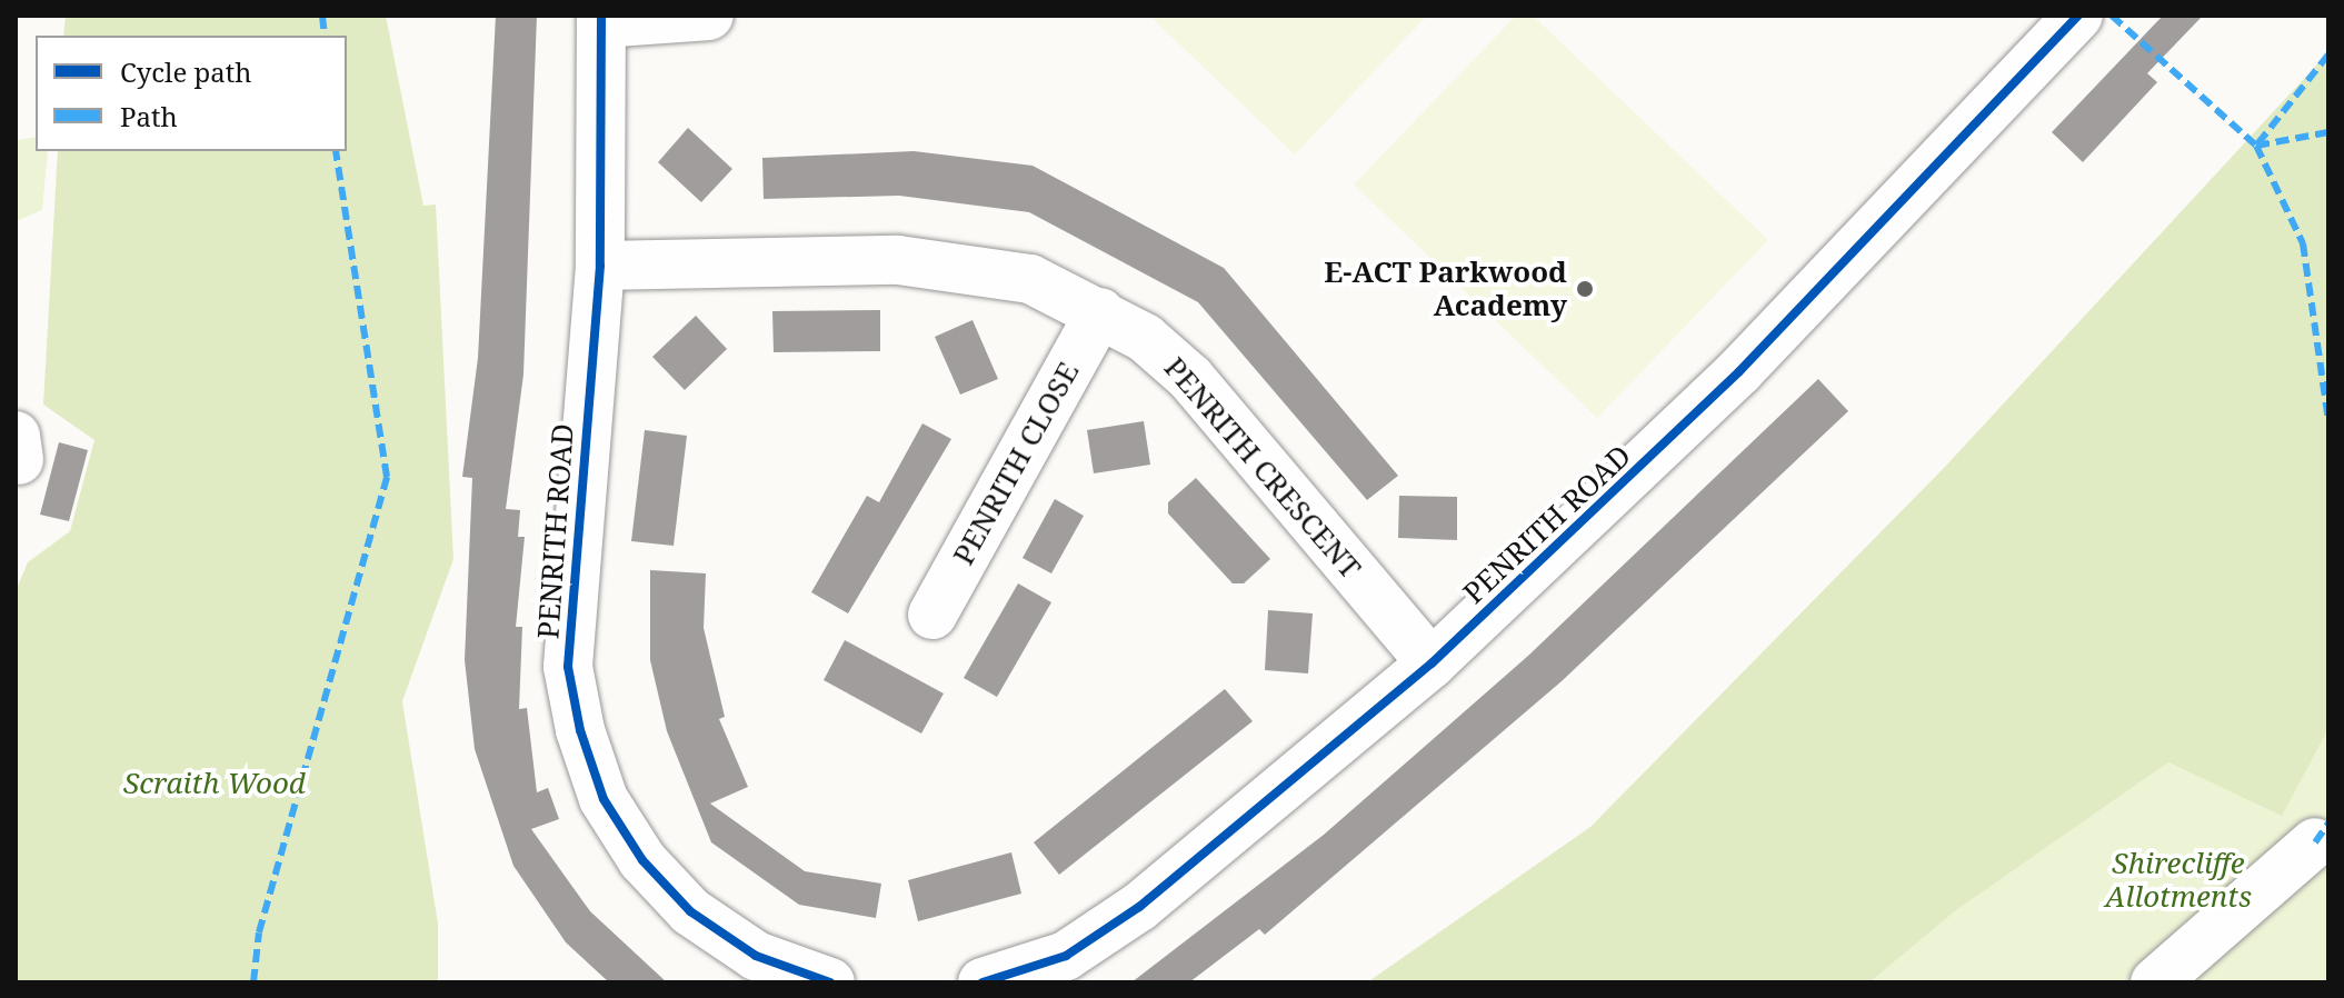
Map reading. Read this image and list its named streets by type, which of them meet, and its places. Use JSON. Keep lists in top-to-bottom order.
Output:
{
  "streets": {
    "street": ["PENRITH CLOSE", "PENRITH CRESCENT", "PENRITH ROAD"]
  },
  "crossings": [
    ["PENRITH CLOSE", "PENRITH CRESCENT"],
    ["PENRITH CRESCENT", "PENRITH ROAD"]
  ],
  "parks": ["Scraith Wood", "Shirecliffe Allotments"],
  "places": ["E-ACT Parkwood Academy"],
  "legend": ["Cycle path", "Path"]
}
